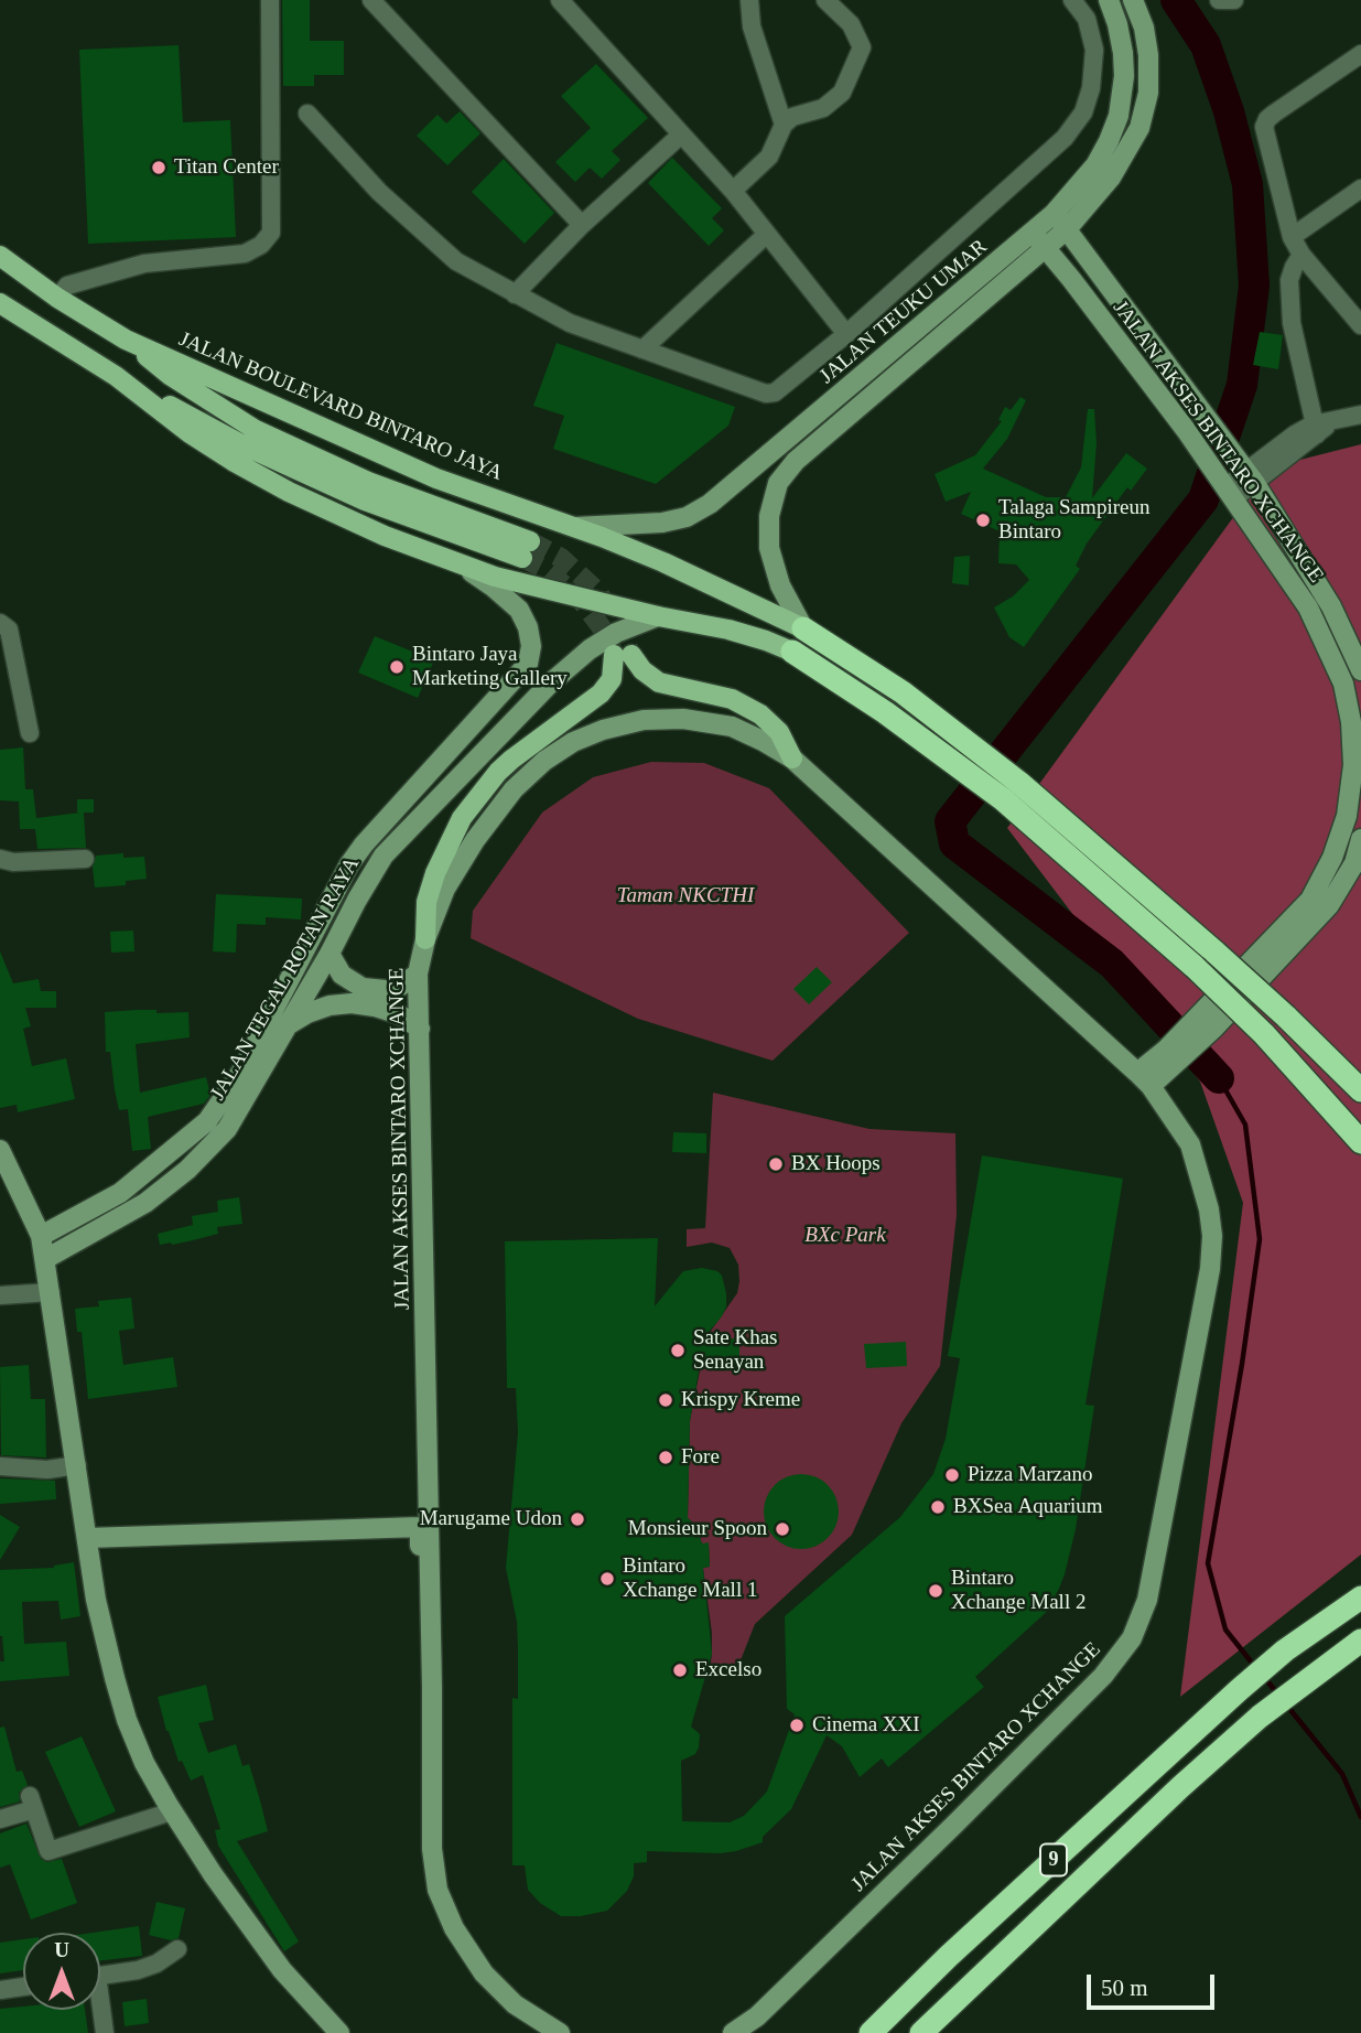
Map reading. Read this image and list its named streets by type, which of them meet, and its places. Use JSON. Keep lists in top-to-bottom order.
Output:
{
  "streets": {
    "highway": ["9"],
    "main road": [
      "JALAN TEUKU UMAR",
      "JALAN BOULEVARD BINTARO JAYA",
      "JALAN AKSES BINTARO XCHANGE",
      "JALAN TEGAL ROTAN RAYA"
    ]
  },
  "crossings": [
    ["JALAN TEUKU UMAR", "JALAN BOULEVARD BINTARO JAYA"],
    ["JALAN TEUKU UMAR", "JALAN AKSES BINTARO XCHANGE"]
  ],
  "parks": ["Taman NKCTHI", "BXc Park"],
  "places": [
    "Titan Center",
    "Talaga Sampireun Bintaro",
    "Bintaro Jaya Marketing Gallery",
    "BX Hoops",
    "Sate Khas Senayan",
    "Krispy Kreme",
    "Fore",
    "Pizza Marzano",
    "BXSea Aquarium",
    "Marugame Udon",
    "Monsieur Spoon",
    "Bintaro Xchange Mall 1",
    "Bintaro Xchange Mall 2",
    "Excelso",
    "Cinema XXI"
  ],
  "scale_bar": "50 m",
  "north": "top"
}
